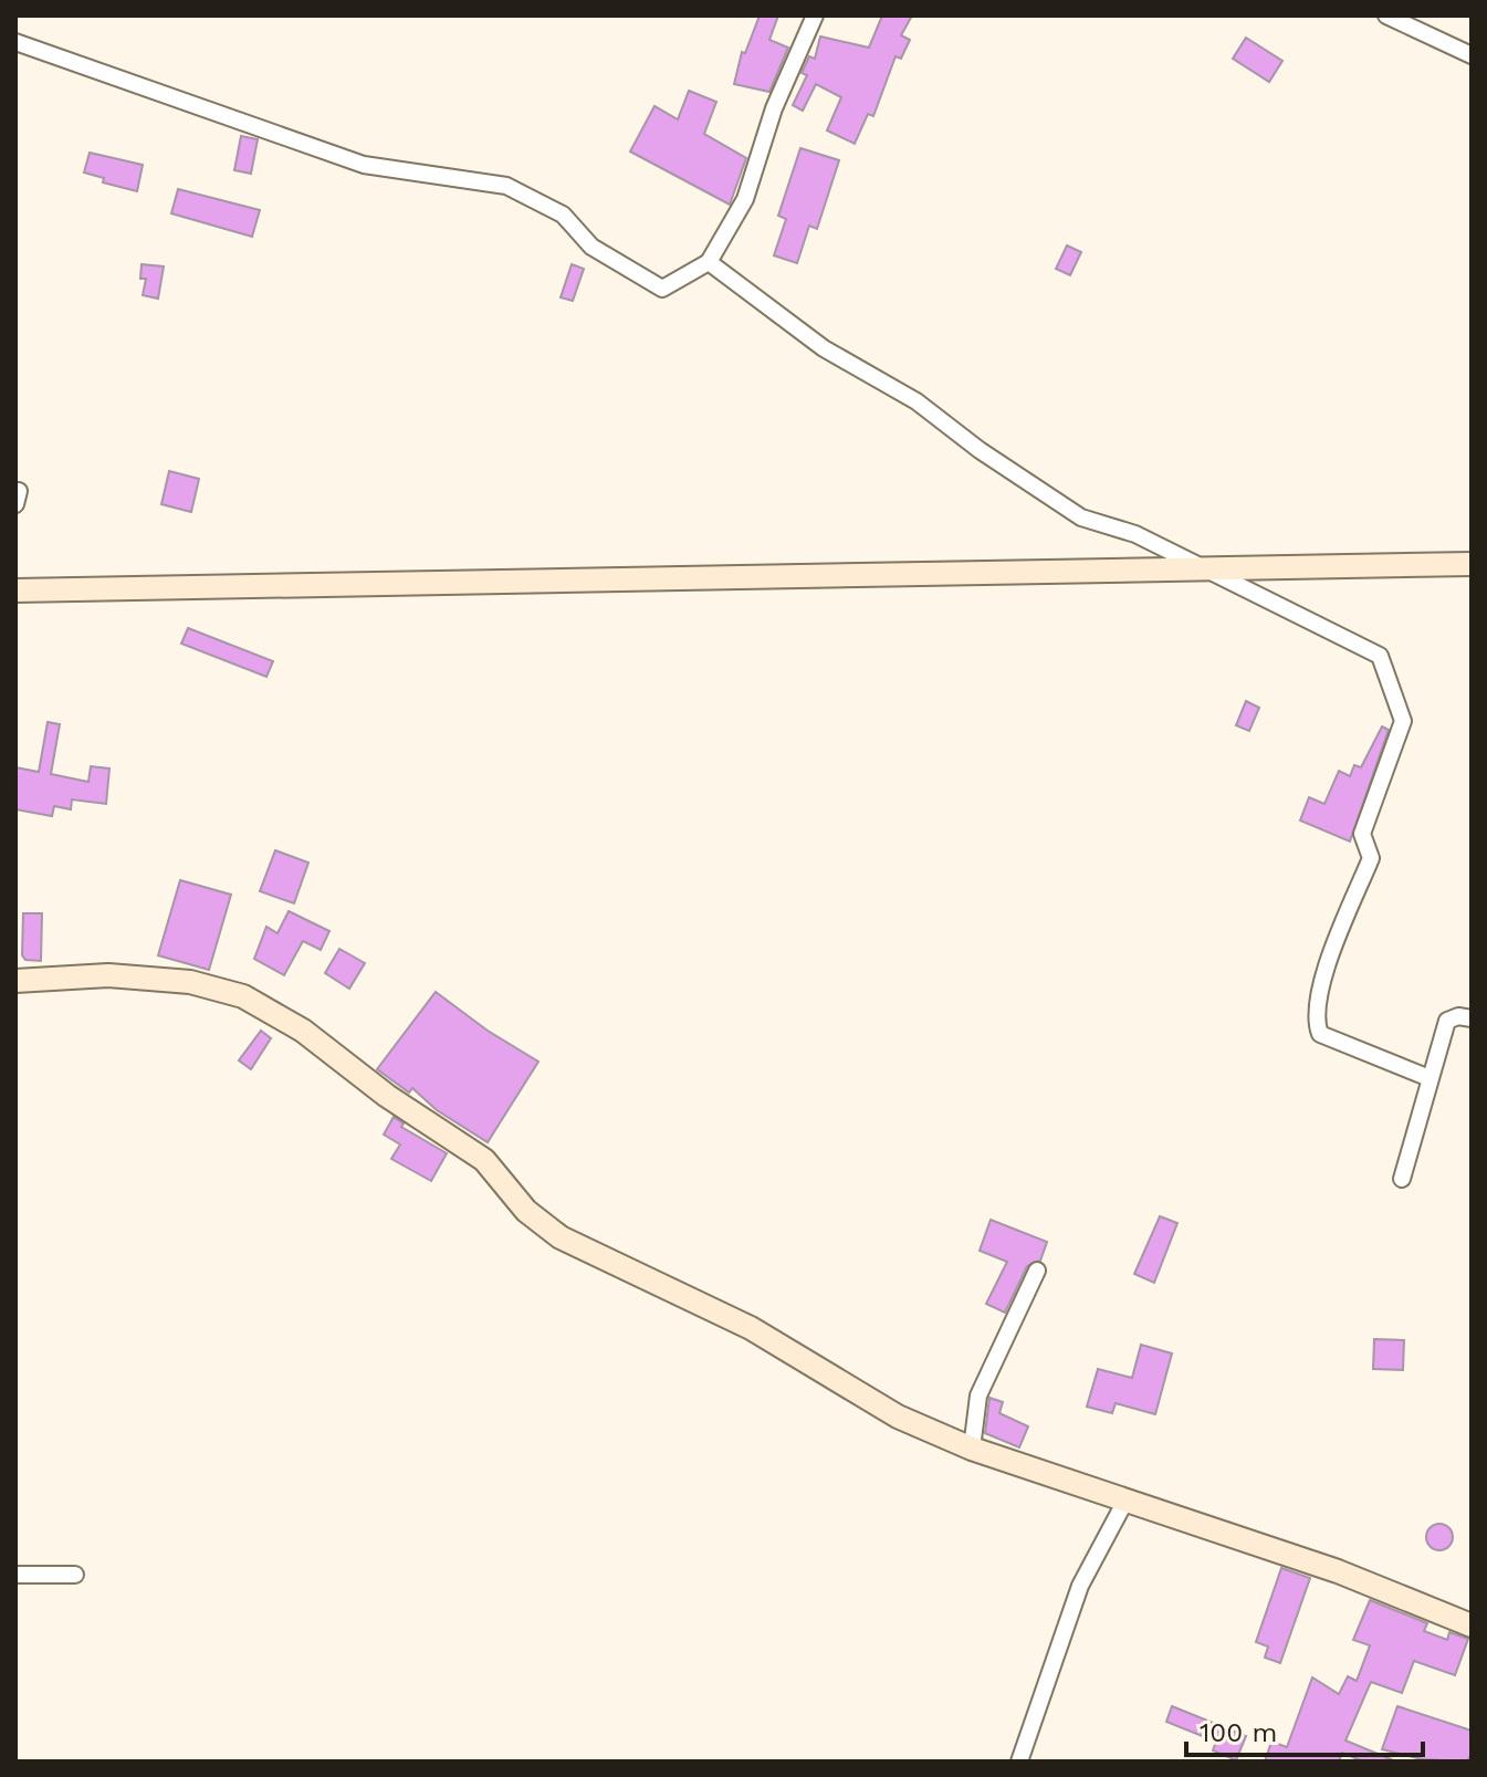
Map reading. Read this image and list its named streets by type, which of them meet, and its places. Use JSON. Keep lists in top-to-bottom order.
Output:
{
  "scale_bar": "100 m"
}
